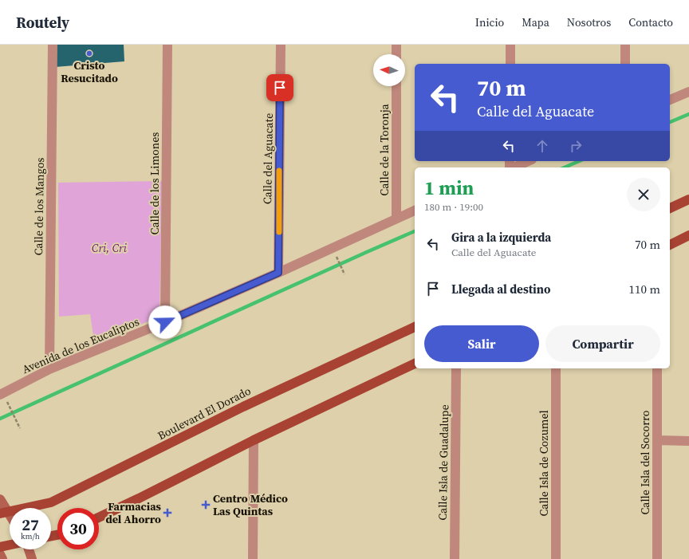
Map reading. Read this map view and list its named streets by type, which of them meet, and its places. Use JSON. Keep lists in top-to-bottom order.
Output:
{
  "streets": {
    "main road": ["Boulevard El Dorado"],
    "street": [
      "Calle de la Toronja",
      "Calle del Aguacate",
      "Calle de los Limones",
      "Calle de los Mangos",
      "Avenida de los Eucaliptos",
      "Calle Isla de Guadalupe",
      "Calle Isla del Socorro",
      "Calle Isla de Cozumel"
    ]
  },
  "crossings": [
    ["Calle de la Toronja", "Avenida de los Eucaliptos"],
    ["Calle del Aguacate", "Avenida de los Eucaliptos"],
    ["Calle de los Limones", "Avenida de los Eucaliptos"],
    ["Calle de los Mangos", "Avenida de los Eucaliptos"]
  ],
  "parks": ["Cri, Cri"],
  "places": {
    "other": ["Cristo Resucitado"],
    "health": ["Centro Médico Las Quintas", "Farmacias del Ahorro"]
  },
  "north": "left",
  "page": {
    "header": "Routely",
    "nav": [
      "Inicio",
      "Mapa",
      "Nosotros",
      "Contacto"
    ],
    "turn": ["70 m", "Calle del Aguacate"],
    "heading": ["1 min", "180 m · 19:00"],
    "list": [
      {
        "name": "Gira a la izquierda",
        "note": "Calle del Aguacate",
        "value": "70 m"
      },
      {
        "name": "Llegada al destino",
        "value": "110 m"
      }
    ],
    "buttons": ["Salir", "Compartir"],
    "speed": "27 km/h",
    "limit": "30"
  }
}
